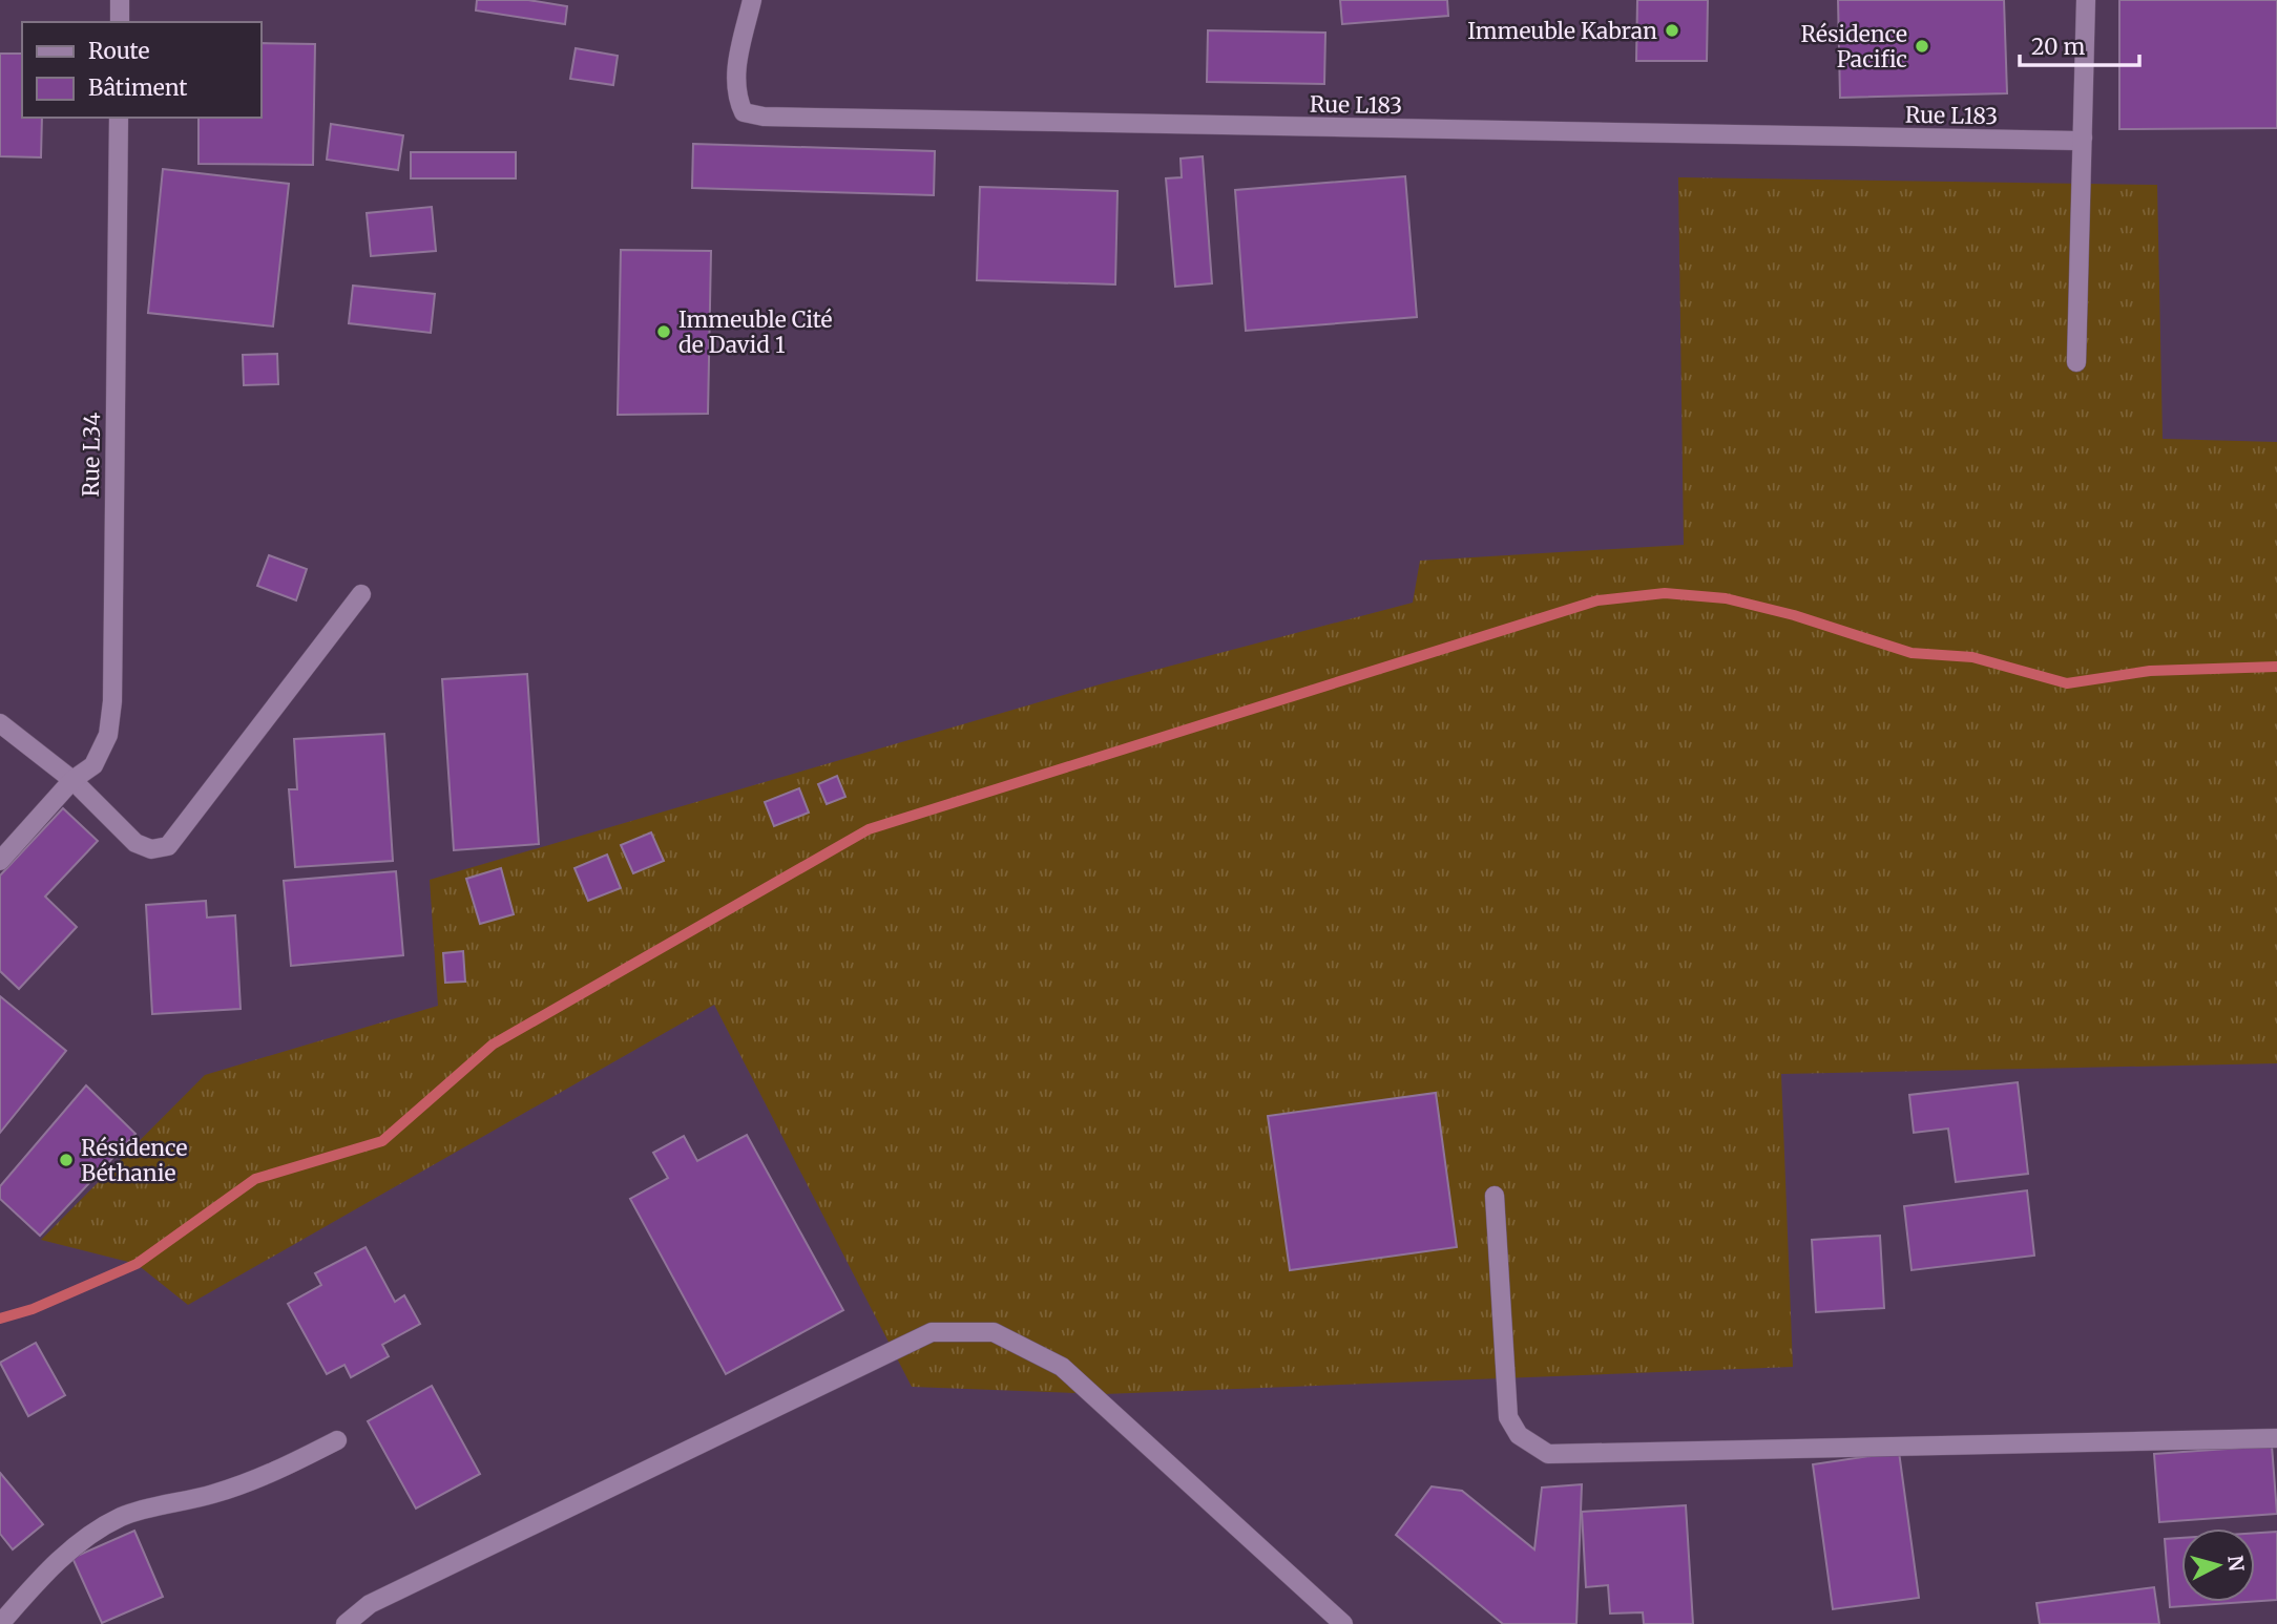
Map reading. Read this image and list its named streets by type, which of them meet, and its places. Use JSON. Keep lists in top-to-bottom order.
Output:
{
  "streets": {
    "street": ["Rue L183", "Rue L34"]
  },
  "places": [
    "Immeuble Kabran",
    "Résidence Pacific",
    "Immeuble Cité de David 1",
    "Résidence Béthanie"
  ],
  "legend": ["Route", "Bâtiment"],
  "scale_bar": "20 m",
  "north": "right"
}
